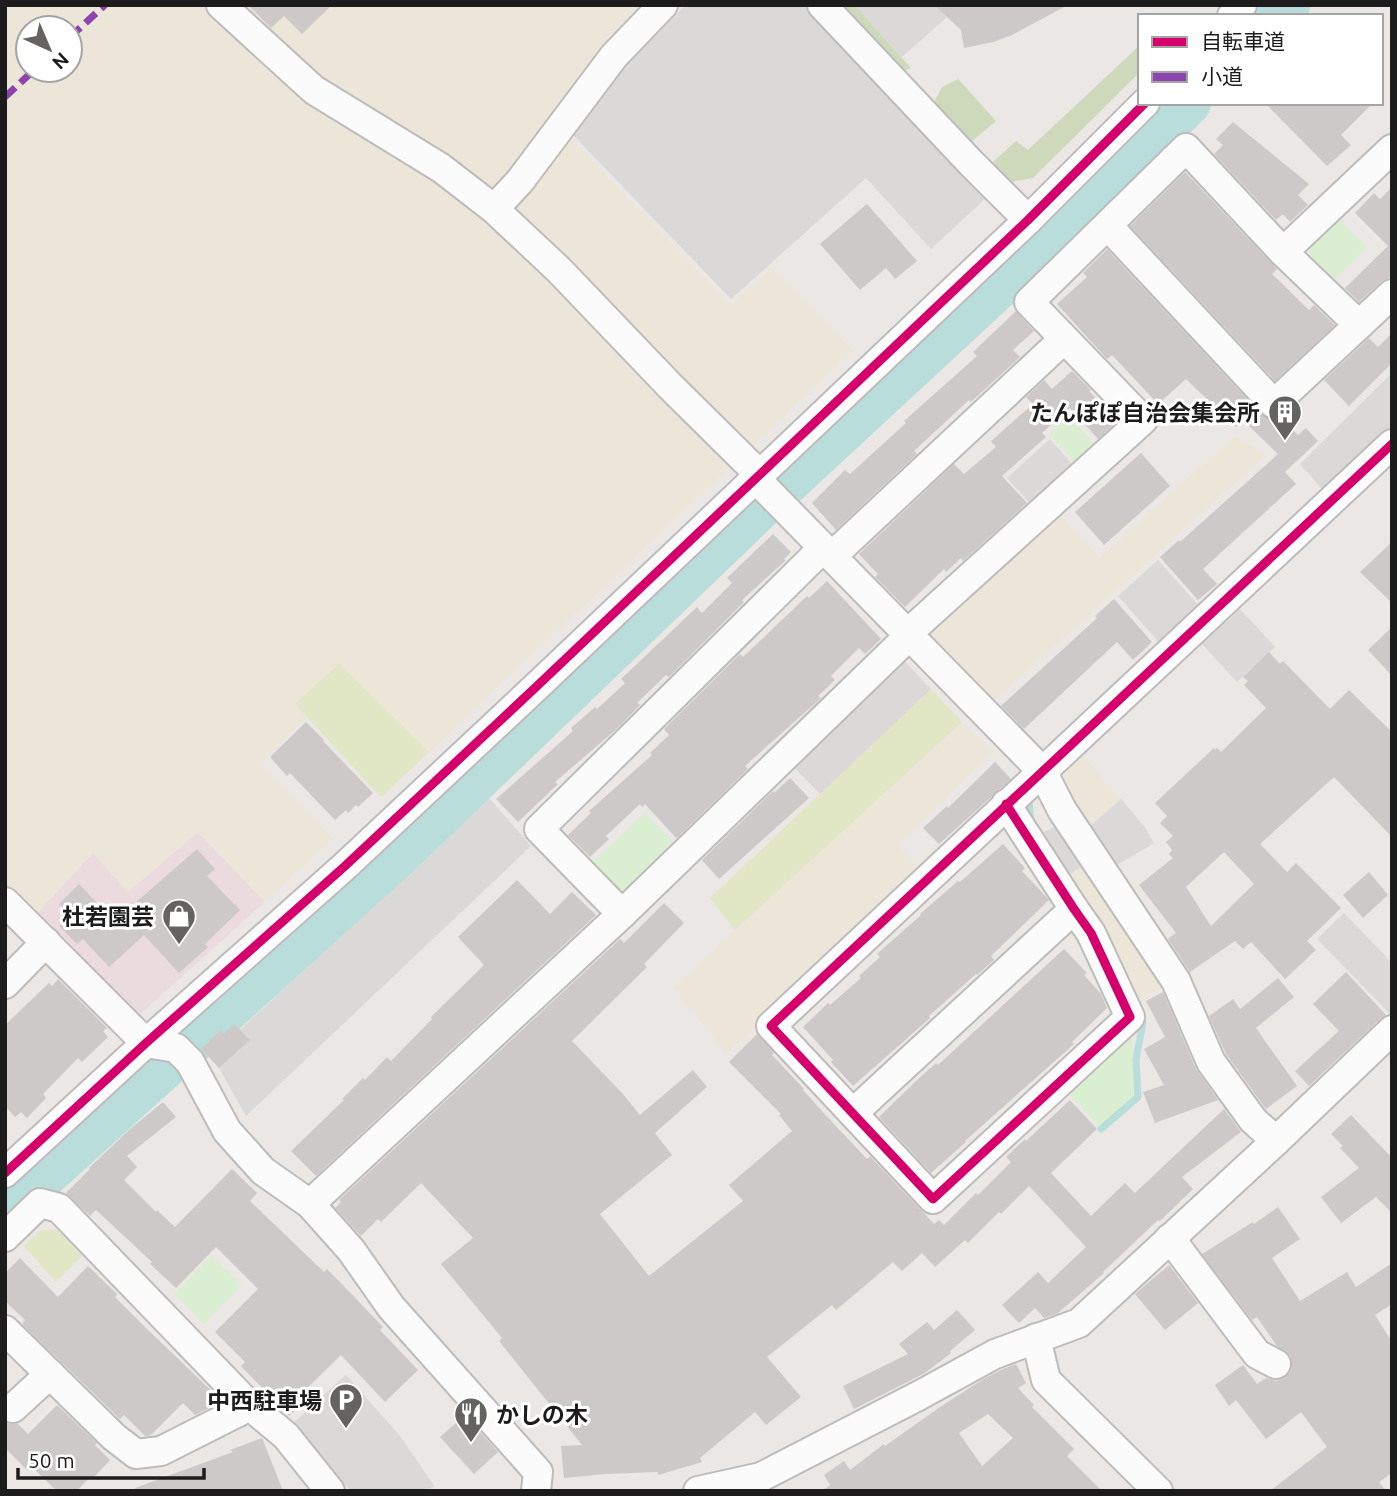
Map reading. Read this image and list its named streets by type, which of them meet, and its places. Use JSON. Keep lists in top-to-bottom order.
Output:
{
  "places": {
    "building": ["たんぽぽ自治会集会所"],
    "shop": ["杜若園芸"],
    "parking": ["中西駐車場"],
    "restaurant": ["かしの木"]
  },
  "legend": ["自転車道", "小道"],
  "scale_bar": "50 m",
  "north": "bottom right"
}
